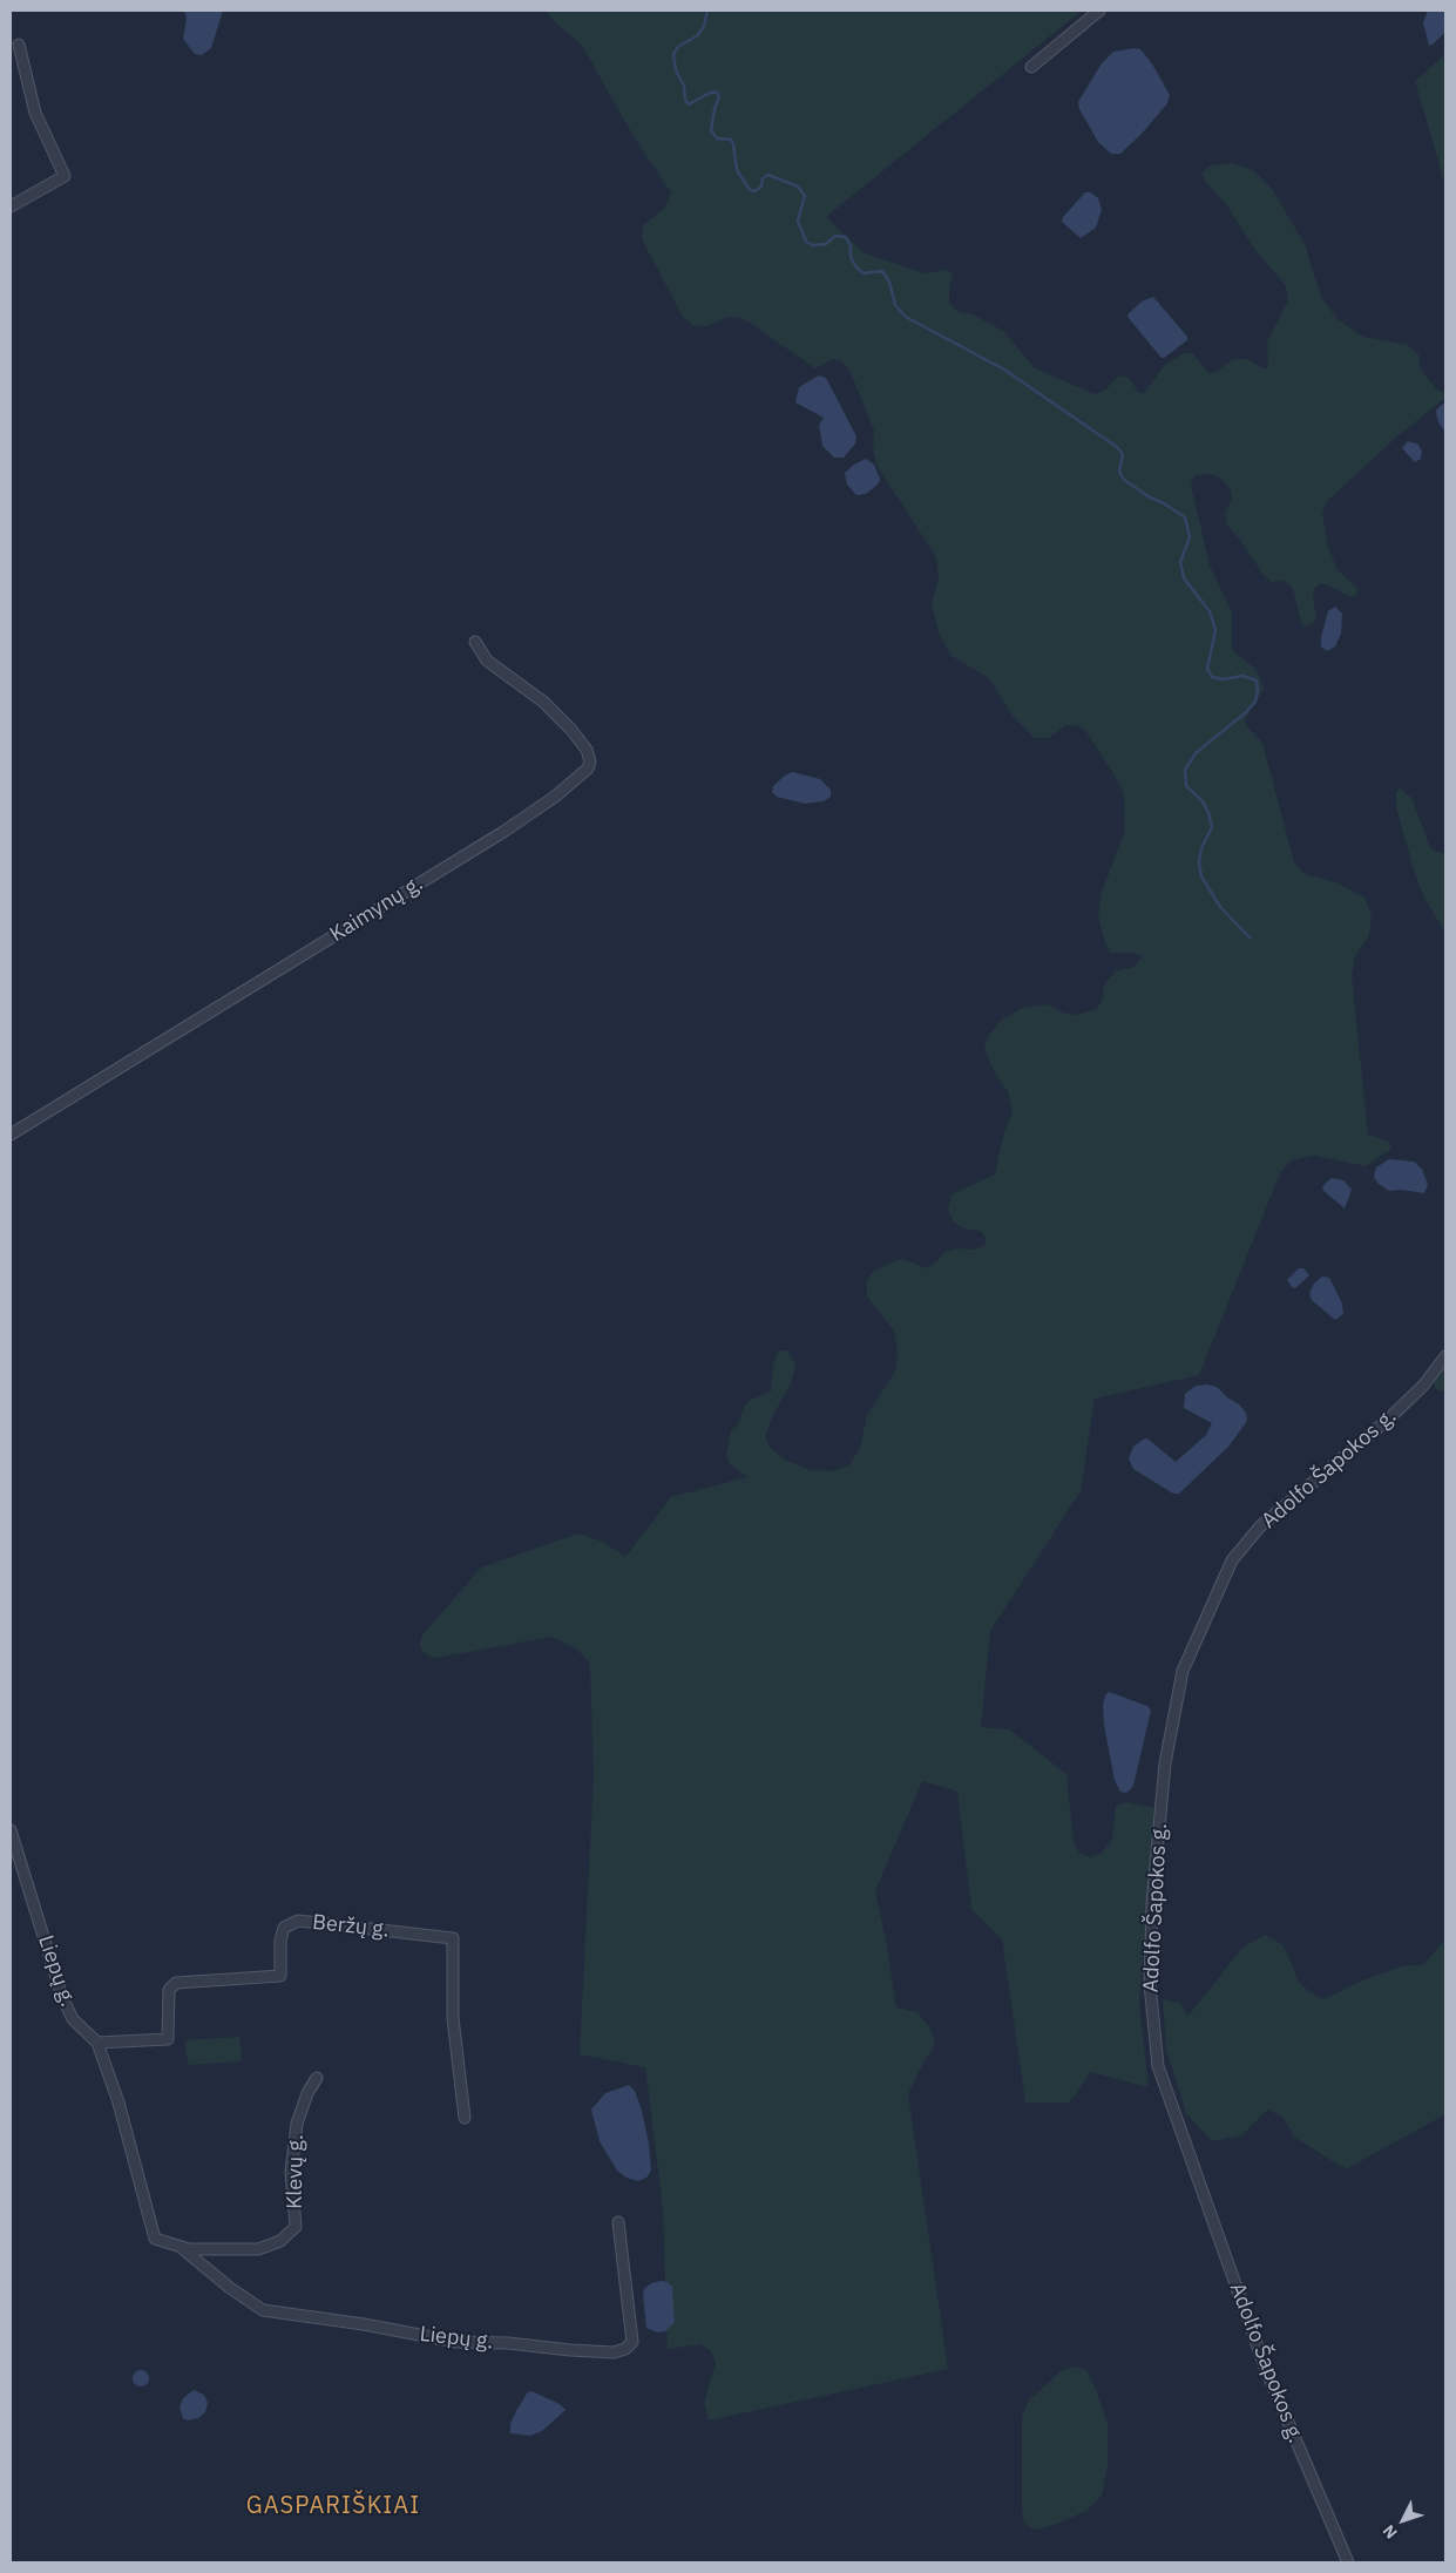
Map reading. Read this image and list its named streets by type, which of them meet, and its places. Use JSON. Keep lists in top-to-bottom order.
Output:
{
  "streets": {
    "street": [
      "Kaimynų g.",
      "Adolfo Šapokos g.",
      "Beržų g.",
      "Liepų g.",
      "Klevų g."
    ]
  },
  "crossings": [
    ["Beržų g.", "Liepų g."],
    ["Liepų g.", "Klevų g."]
  ],
  "districts": ["GASPARIŠKIAI"],
  "north": "bottom left"
}
